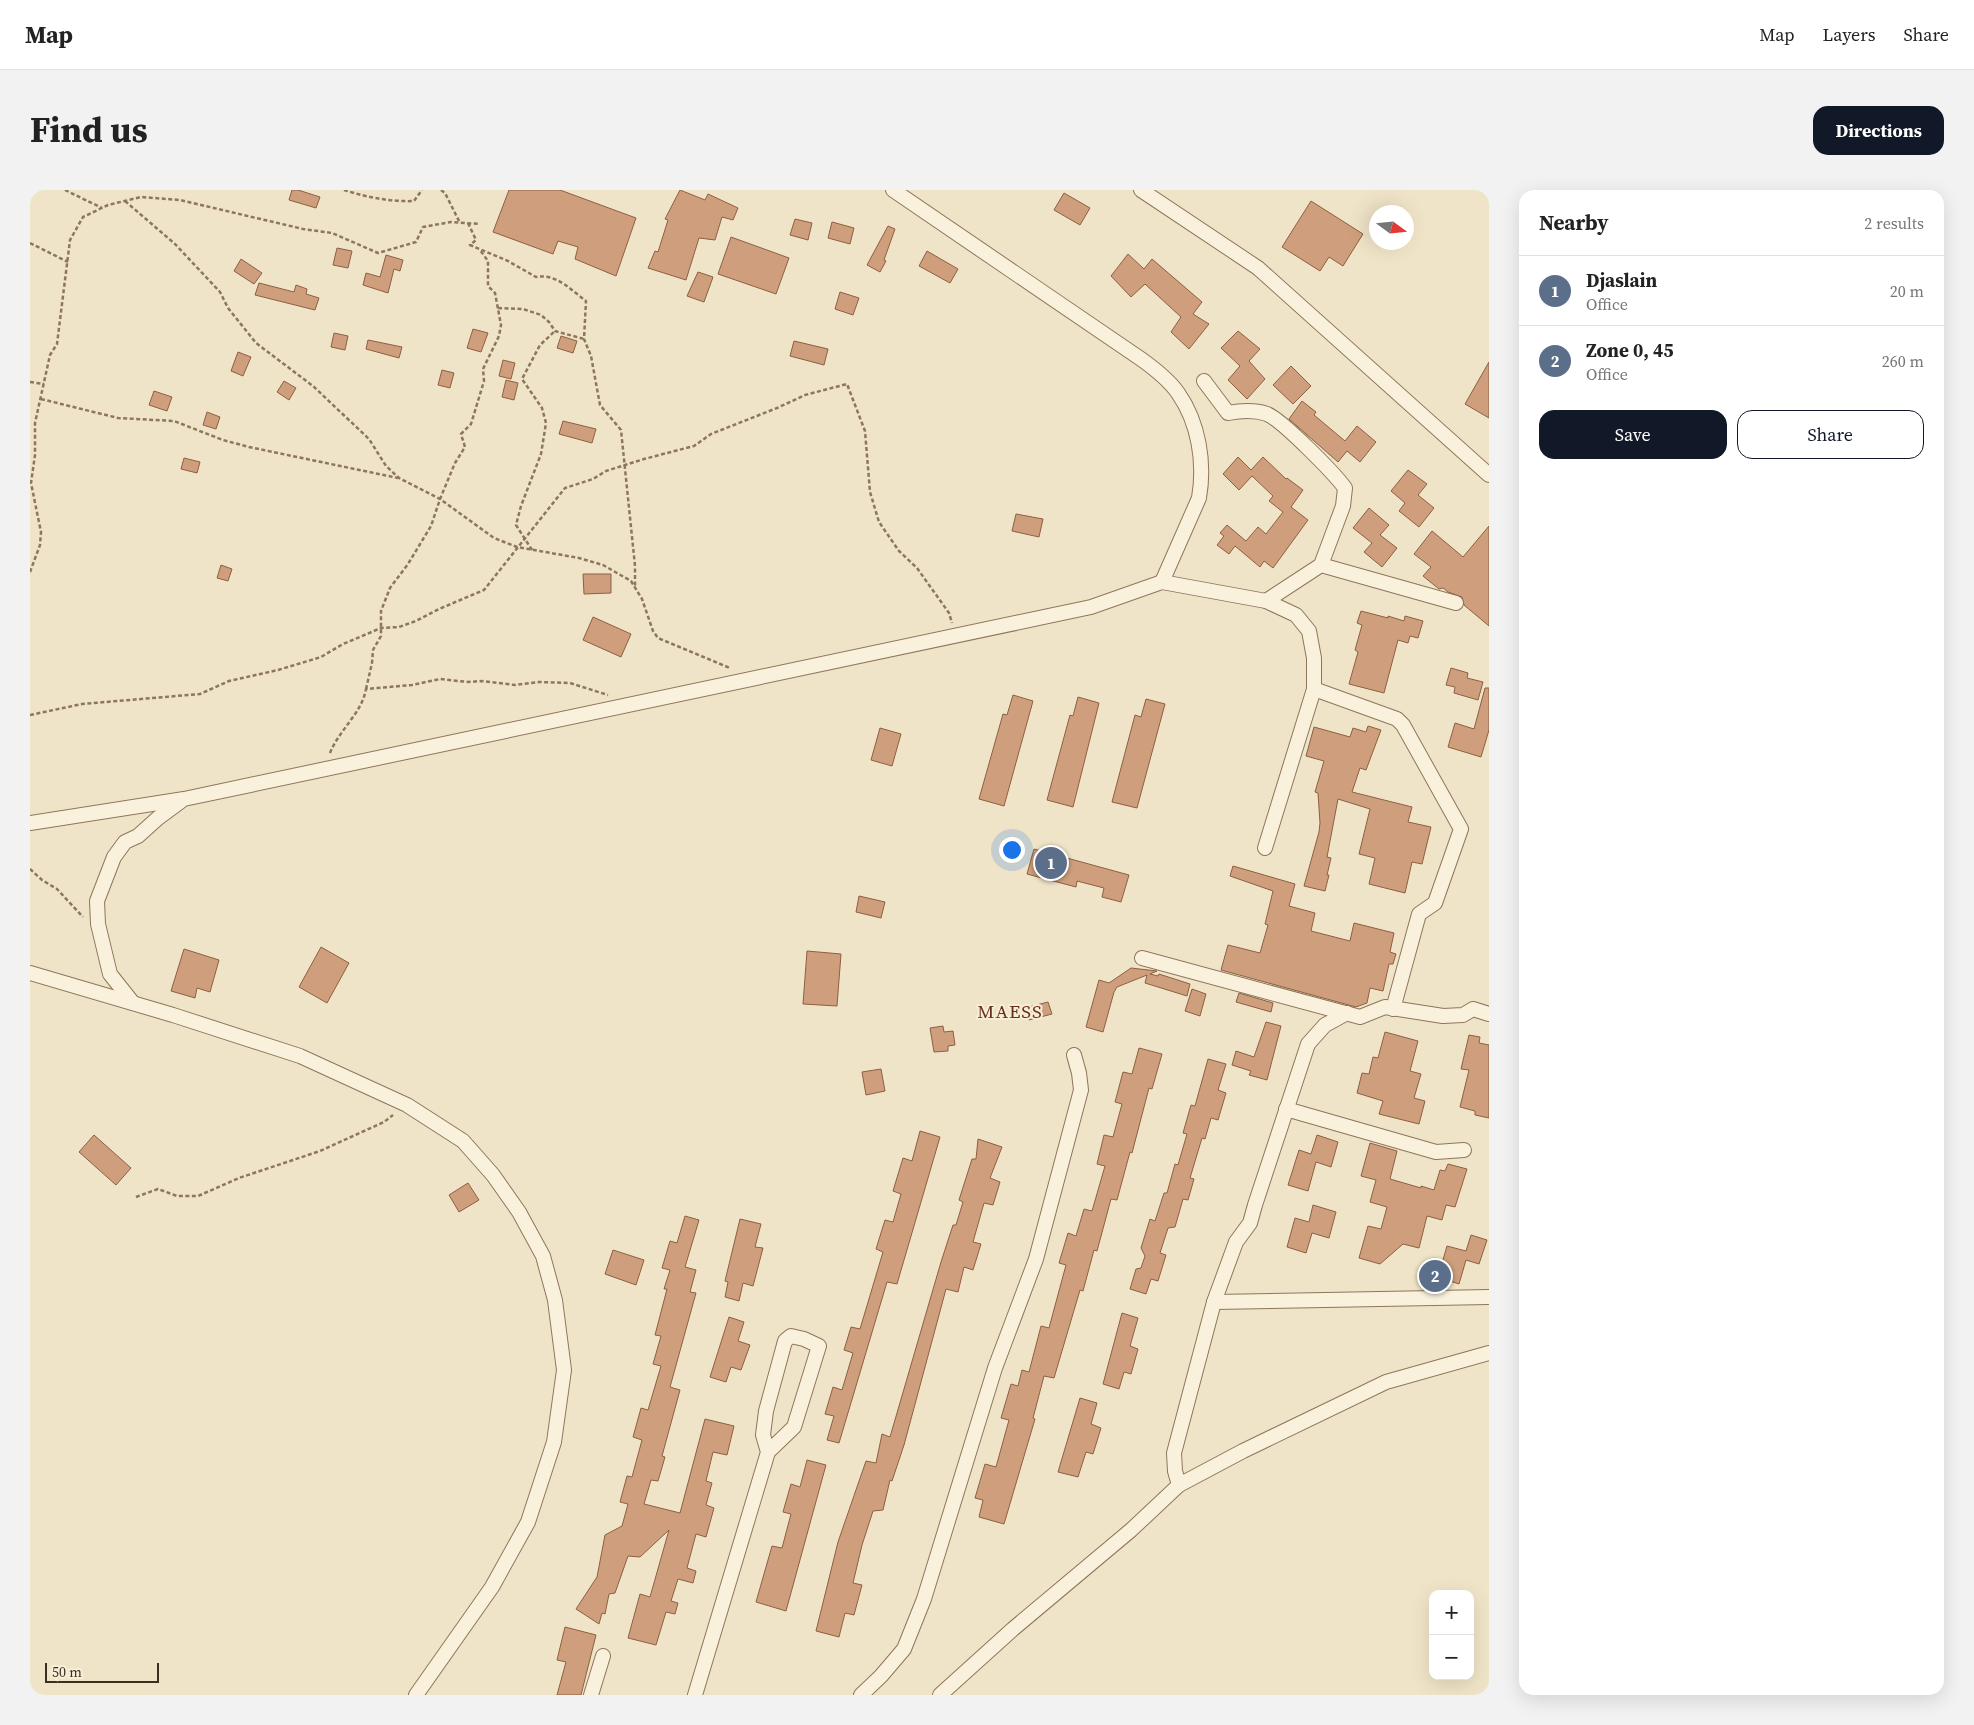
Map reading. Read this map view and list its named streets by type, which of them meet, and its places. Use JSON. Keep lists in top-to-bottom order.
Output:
{
  "districts": ["MAESS"],
  "scale_bar": "50 m",
  "north": "right",
  "page": {
    "header": "Map",
    "nav": ["Map", "Layers", "Share"],
    "title": "Find us",
    "buttons": [
      "Directions",
      ["Save", "Share"]
    ],
    "heading": ["Nearby", "2 results"],
    "list": [
      {
        "mark": "1",
        "name": "Djaslain",
        "note": "Office",
        "value": "20 m"
      },
      {
        "mark": "2",
        "name": "Zone 0, 45",
        "note": "Office",
        "value": "260 m"
      }
    ],
    "pins": ["1", "2"],
    "map_buttons": ["+", "−"],
    "scale": "50 m"
  }
}
